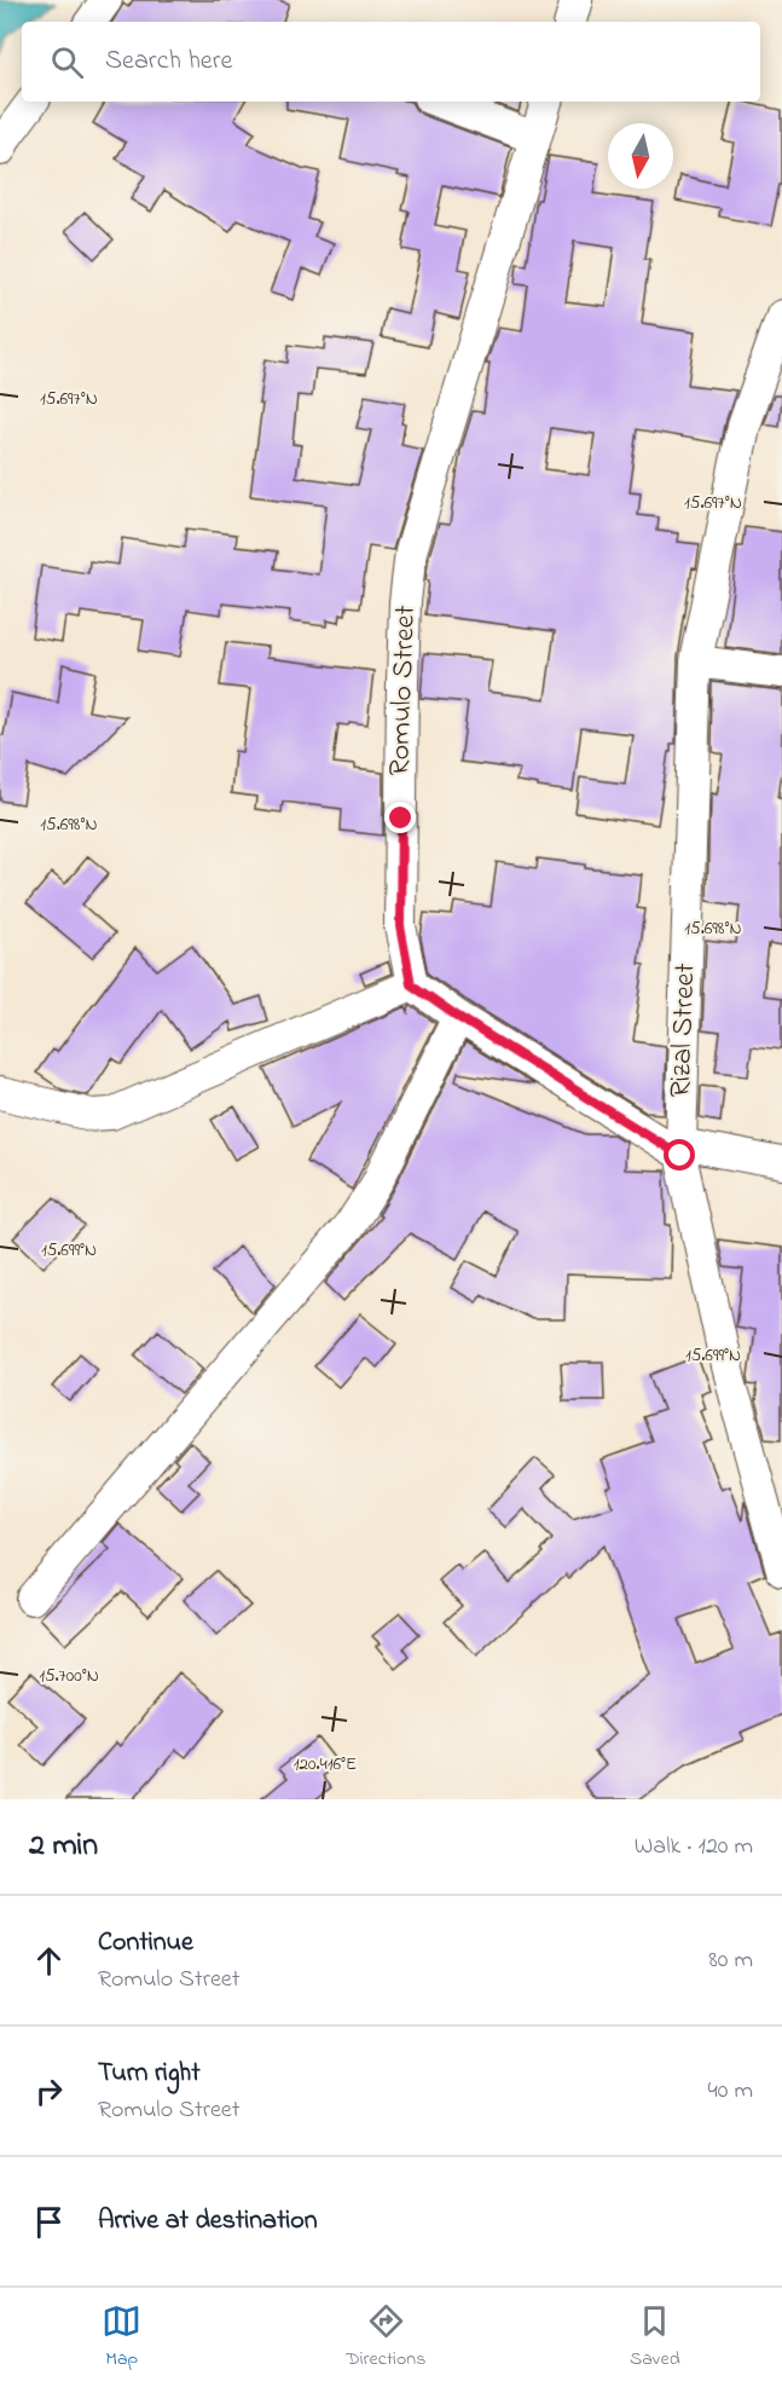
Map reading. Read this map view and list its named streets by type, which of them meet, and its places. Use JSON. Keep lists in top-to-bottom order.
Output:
{
  "streets": {
    "street": ["Romulo Street", "Rizal Street"]
  },
  "north": "bottom",
  "page": {
    "search": "Search here",
    "heading": ["2 min", "Walk · 120 m"],
    "list": [
      ["Continue", "Romulo Street", "80 m"],
      ["Turn right", "Romulo Street", "40 m"],
      "Arrive at destination"
    ],
    "nav": ["Map", "Directions", "Saved"]
  },
  "coordinates": [
    "15.697°N",
    "15.698°N",
    "15.699°N",
    "15.700°N",
    "120.416°E"
  ]
}
